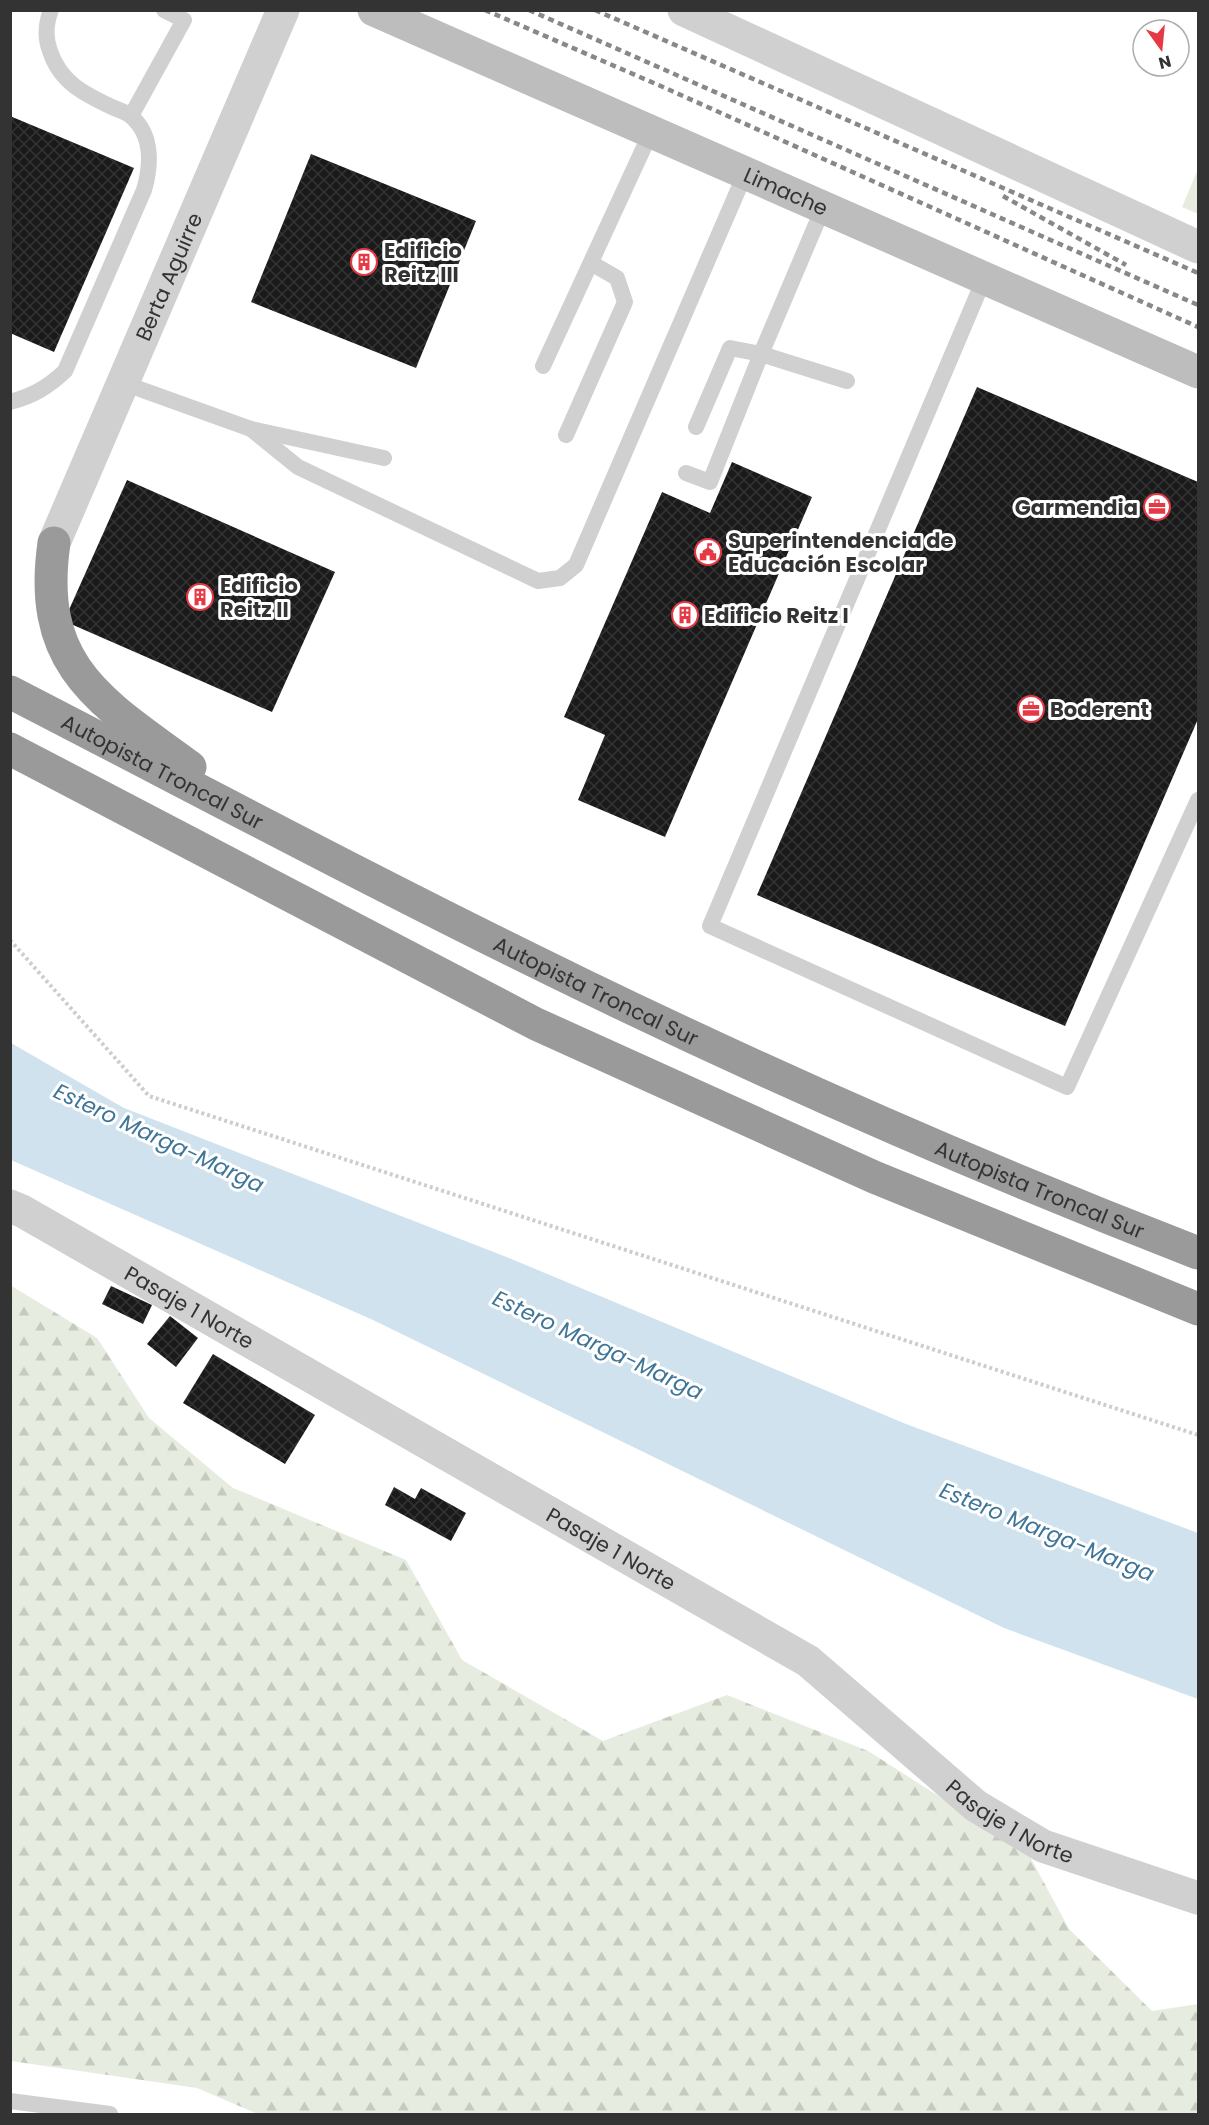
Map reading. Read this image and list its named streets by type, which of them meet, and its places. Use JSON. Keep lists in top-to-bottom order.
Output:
{
  "streets": {
    "highway": ["Autopista Troncal Sur"],
    "main road": ["Limache"],
    "street": ["Berta Aguirre", "Pasaje 1 Norte"]
  },
  "water": ["Estero Marga-Marga"],
  "places": {
    "building": ["Edificio Reitz III", "Edificio Reitz II", "Edificio Reitz I"],
    "office": ["Garmendia", "Boderent"],
    "public building": ["Superintendencia de Educación Escolar"]
  },
  "north": "bottom"
}
